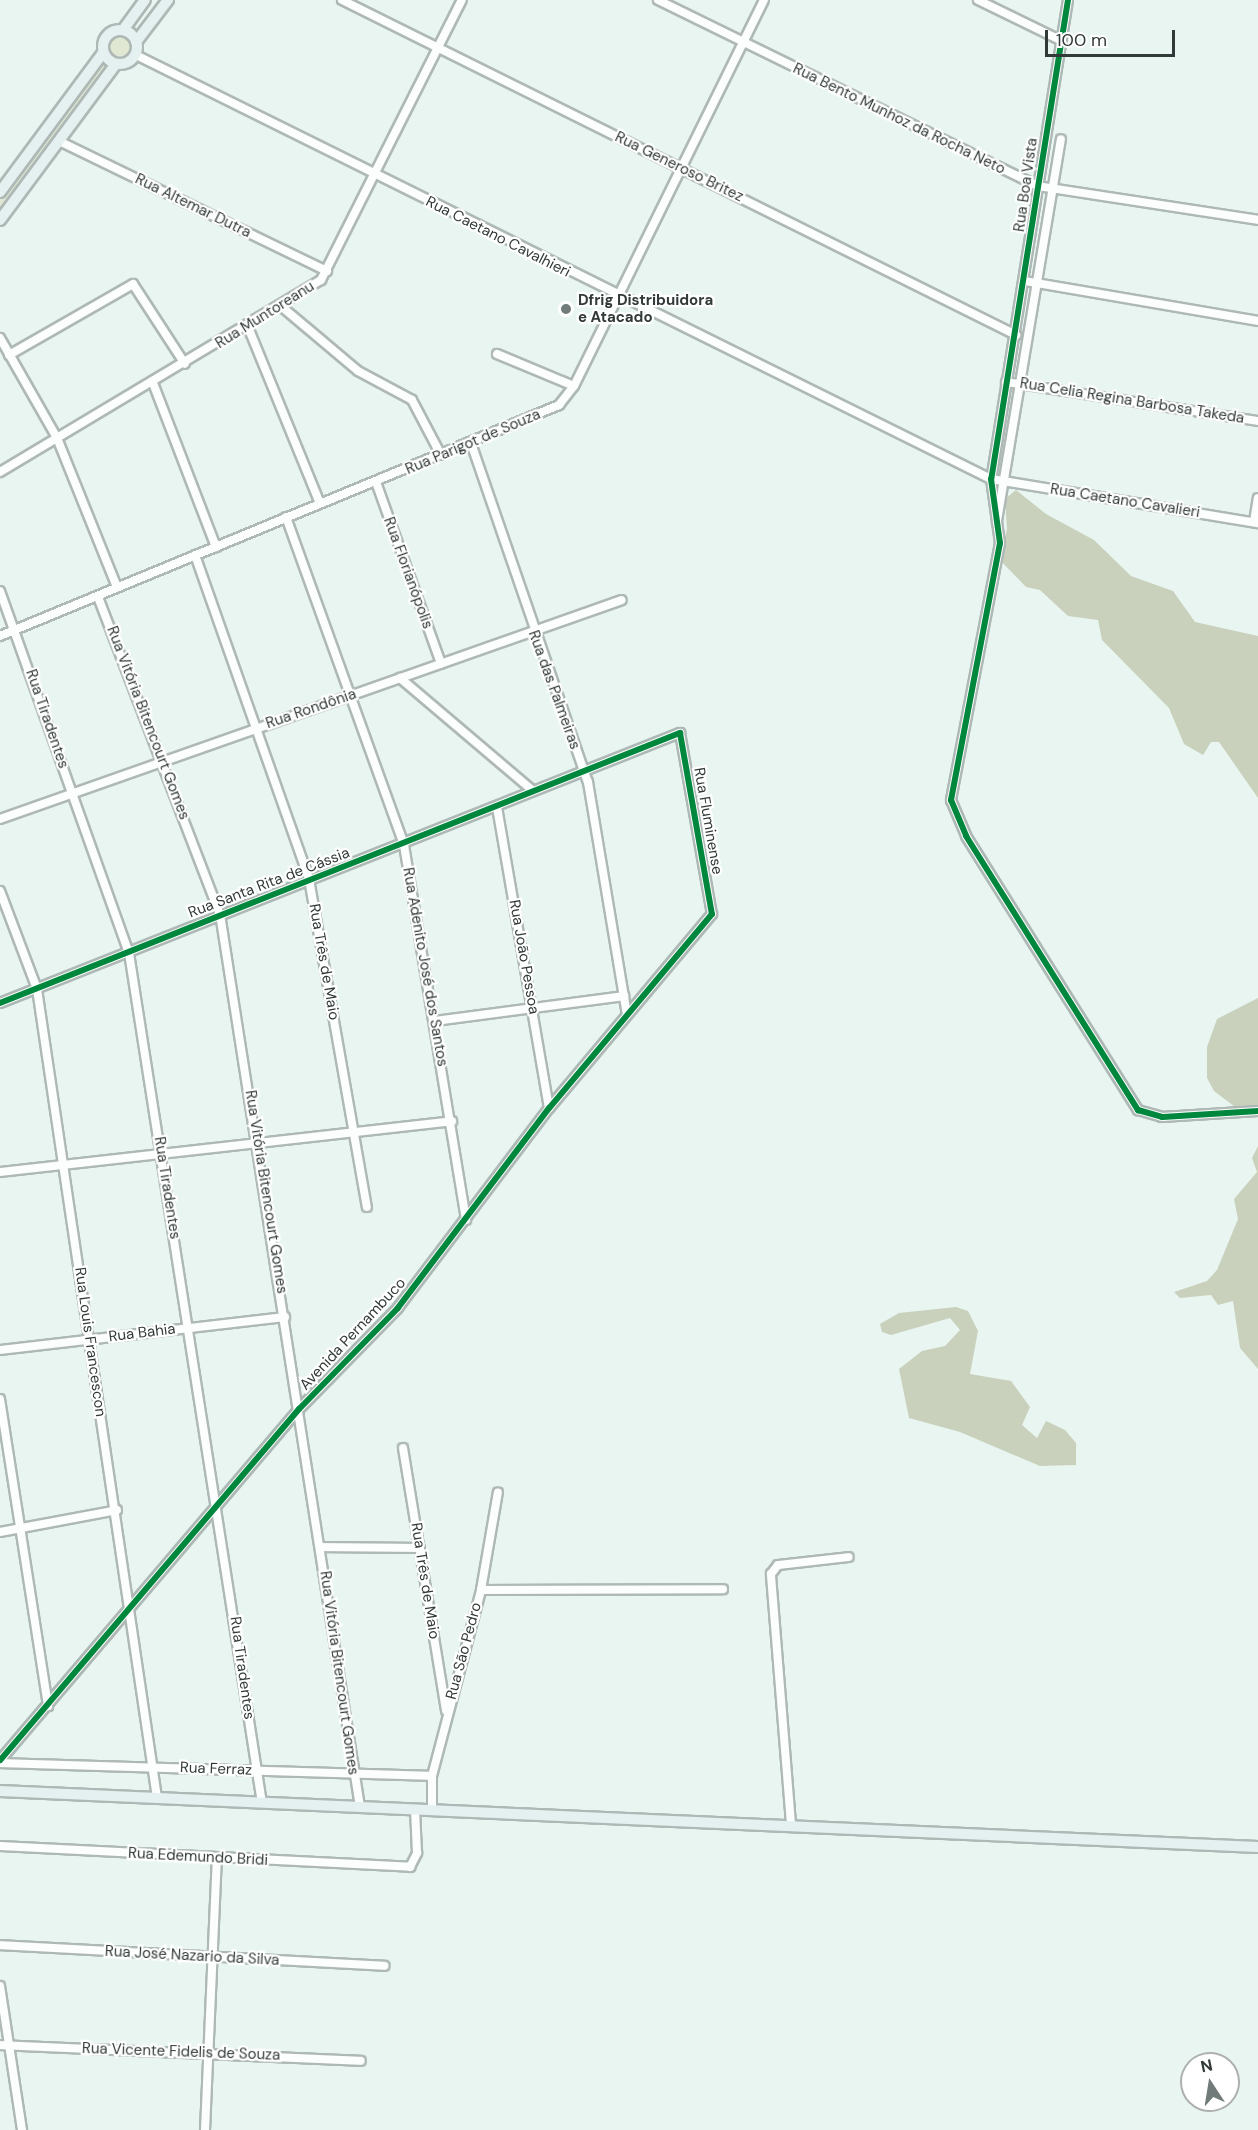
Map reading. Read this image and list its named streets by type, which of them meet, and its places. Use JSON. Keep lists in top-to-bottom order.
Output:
{
  "streets": {
    "street": [
      "Rua Bento Munhoz da Rocha Neto",
      "Rua Generoso Britez",
      "Rua Boa Vista",
      "Rua Altemar Dutra",
      "Rua Caetano Cavalhieri",
      "Rua Muntoreanu",
      "Rua Celia Regina Barbosa Takeda",
      "Rua Parigot de Souza",
      "Rua Caetano Cavalieri",
      "Rua Florianópolis",
      "Rua das Palmeiras",
      "Rua Rondônia",
      "Rua Tiradentes",
      "Rua Vitória Bitencourt Gomes",
      "Rua Fluminense",
      "Rua Santa Rita de Cássia",
      "Rua João Pessoa",
      "Rua Três de Maio",
      "Rua Adenito José dos Santos",
      "Rua Bahia",
      "Avenida Pernambuco",
      "Rua Louis Francescon",
      "Rua São Pedro",
      "Rua Ferraz",
      "Rua Edemundo Bridi",
      "Rua José Nazario da Silva",
      "Rua Vicente Fidelis de Souza"
    ]
  },
  "crossings": [
    ["Rua Bento Munhoz da Rocha Neto", "Rua Boa Vista"],
    ["Rua Bento Munhoz da Rocha Neto", "Rua Parigot de Souza"],
    ["Rua Generoso Britez", "Rua Boa Vista"],
    ["Rua Generoso Britez", "Rua Muntoreanu"],
    ["Rua Generoso Britez", "Rua Parigot de Souza"],
    ["Rua Boa Vista", "Rua Caetano Cavalhieri"],
    ["Rua Boa Vista", "Rua Celia Regina Barbosa Takeda"],
    ["Rua Boa Vista", "Rua Caetano Cavalieri"],
    ["Rua Altemar Dutra", "Rua Muntoreanu"],
    ["Rua Caetano Cavalhieri", "Rua Muntoreanu"],
    ["Rua Caetano Cavalhieri", "Rua Parigot de Souza"],
    ["Rua Caetano Cavalhieri", "Rua Caetano Cavalieri"],
    ["Rua Parigot de Souza", "Rua Florianópolis"],
    ["Rua Parigot de Souza", "Rua das Palmeiras"],
    ["Rua Parigot de Souza", "Rua Tiradentes"],
    ["Rua Parigot de Souza", "Rua Vitória Bitencourt Gomes"],
    ["Rua Parigot de Souza", "Rua Três de Maio"],
    ["Rua Parigot de Souza", "Rua Adenito José dos Santos"],
    ["Rua Florianópolis", "Rua Rondônia"],
    ["Rua das Palmeiras", "Rua Rondônia"],
    ["Rua das Palmeiras", "Rua Santa Rita de Cássia"],
    ["Rua das Palmeiras", "Avenida Pernambuco"],
    ["Rua Rondônia", "Rua Tiradentes"],
    ["Rua Rondônia", "Rua Vitória Bitencourt Gomes"],
    ["Rua Rondônia", "Rua Três de Maio"],
    ["Rua Rondônia", "Rua Adenito José dos Santos"],
    ["Rua Tiradentes", "Rua Santa Rita de Cássia"],
    ["Rua Tiradentes", "Rua Bahia"],
    ["Rua Tiradentes", "Avenida Pernambuco"],
    ["Rua Tiradentes", "Rua Ferraz"],
    ["Rua Vitória Bitencourt Gomes", "Rua Santa Rita de Cássia"],
    ["Rua Vitória Bitencourt Gomes", "Rua Bahia"],
    ["Rua Vitória Bitencourt Gomes", "Avenida Pernambuco"],
    ["Rua Vitória Bitencourt Gomes", "Rua Ferraz"],
    ["Rua Fluminense", "Rua Santa Rita de Cássia"],
    ["Rua Fluminense", "Avenida Pernambuco"],
    ["Rua Santa Rita de Cássia", "Rua João Pessoa"],
    ["Rua Santa Rita de Cássia", "Rua Três de Maio"],
    ["Rua Santa Rita de Cássia", "Rua Adenito José dos Santos"],
    ["Rua Santa Rita de Cássia", "Rua Louis Francescon"],
    ["Rua João Pessoa", "Avenida Pernambuco"],
    ["Rua Três de Maio", "Rua São Pedro"],
    ["Rua Adenito José dos Santos", "Avenida Pernambuco"],
    ["Rua Bahia", "Rua Louis Francescon"],
    ["Avenida Pernambuco", "Rua Louis Francescon"],
    ["Avenida Pernambuco", "Rua Ferraz"],
    ["Rua Louis Francescon", "Rua Ferraz"],
    ["Rua São Pedro", "Rua Ferraz"]
  ],
  "places": ["Dfrig Distribuidora e Atacado"],
  "scale_bar": "100 m",
  "north": "top"
}
